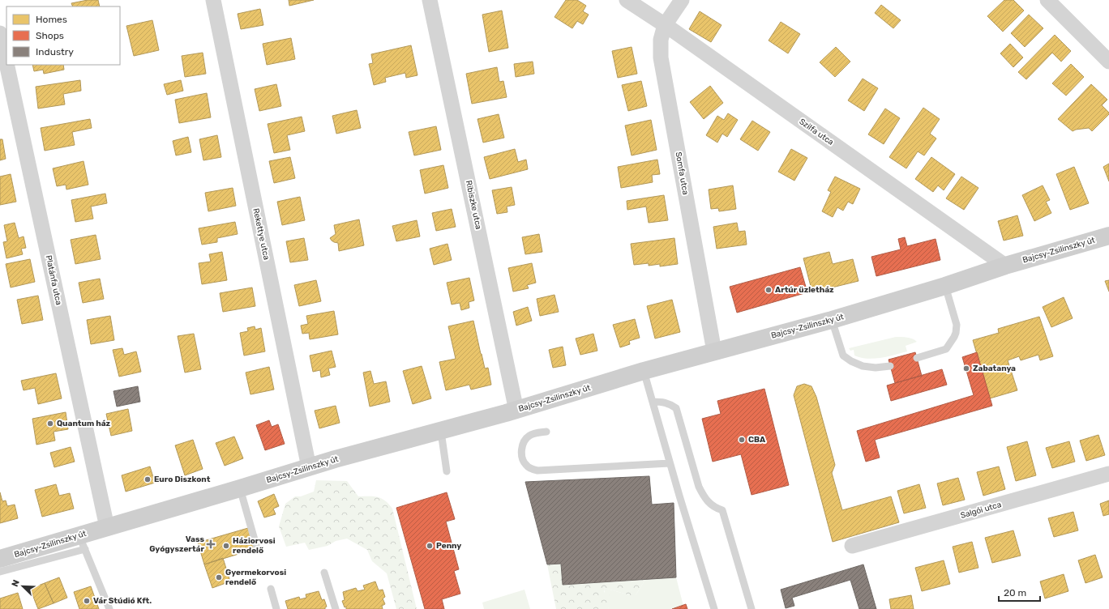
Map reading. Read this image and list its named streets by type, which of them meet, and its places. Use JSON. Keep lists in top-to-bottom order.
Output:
{
  "streets": {
    "main road": ["Bajcsy-Zsilinszky út"],
    "street": [
      "Szilfa utca",
      "Somfa utca",
      "Ribiszke utca",
      "Rekettye utca",
      "Platánfa utca",
      "Salgói utca"
    ]
  },
  "crossings": [
    ["Szilfa utca", "Somfa utca"],
    ["Szilfa utca", "Bajcsy-Zsilinszky út"],
    ["Somfa utca", "Bajcsy-Zsilinszky út"],
    ["Ribiszke utca", "Bajcsy-Zsilinszky út"],
    ["Rekettye utca", "Bajcsy-Zsilinszky út"],
    ["Bajcsy-Zsilinszky út", "Platánfa utca"]
  ],
  "places": {
    "other": [
      "Artúr üzletház",
      "Zabatanya",
      "Quantum ház",
      "CBA",
      "Euro Diszkont",
      "Háziorvosi rendelő",
      "Penny",
      "Gyermekorvosi rendelő",
      "Vár Stúdió Kft."
    ],
    "health": ["Vass Gyógyszertár"]
  },
  "legend": ["Homes", "Shops", "Industry"],
  "scale_bar": "20 m",
  "north": "top left"
}
